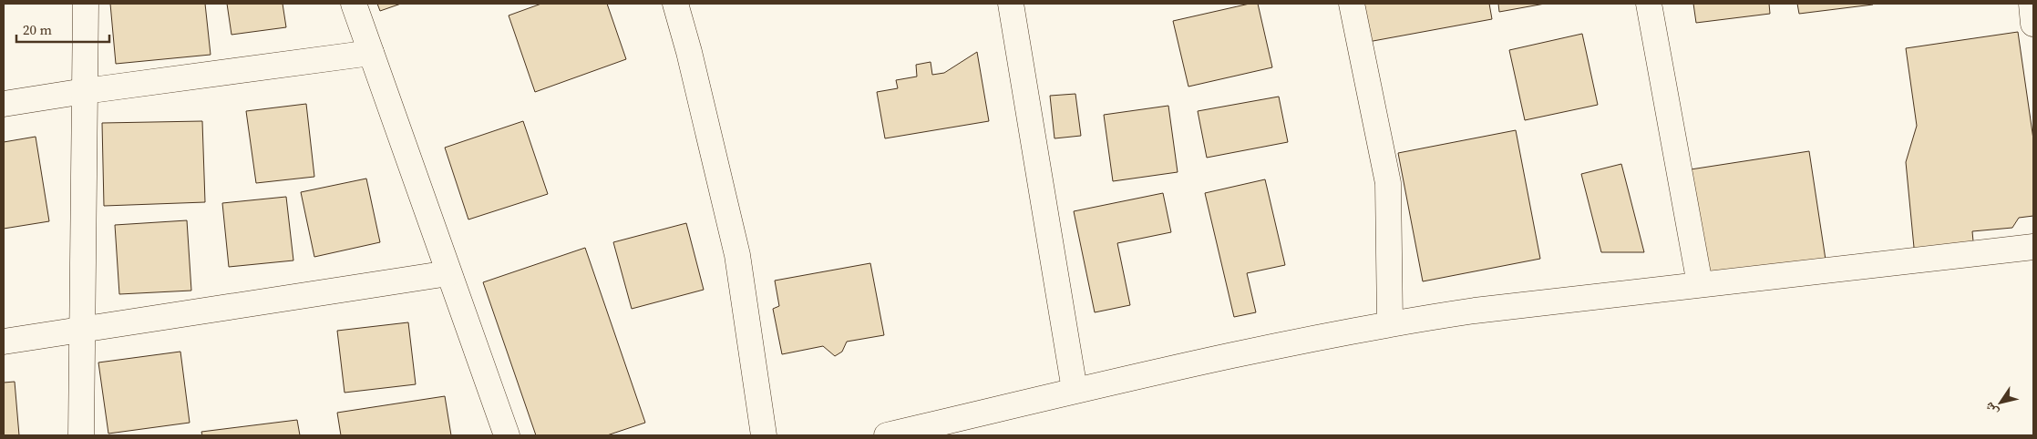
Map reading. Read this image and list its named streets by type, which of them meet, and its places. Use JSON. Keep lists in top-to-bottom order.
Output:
{
  "scale_bar": "20 m",
  "north": "bottom left"
}
